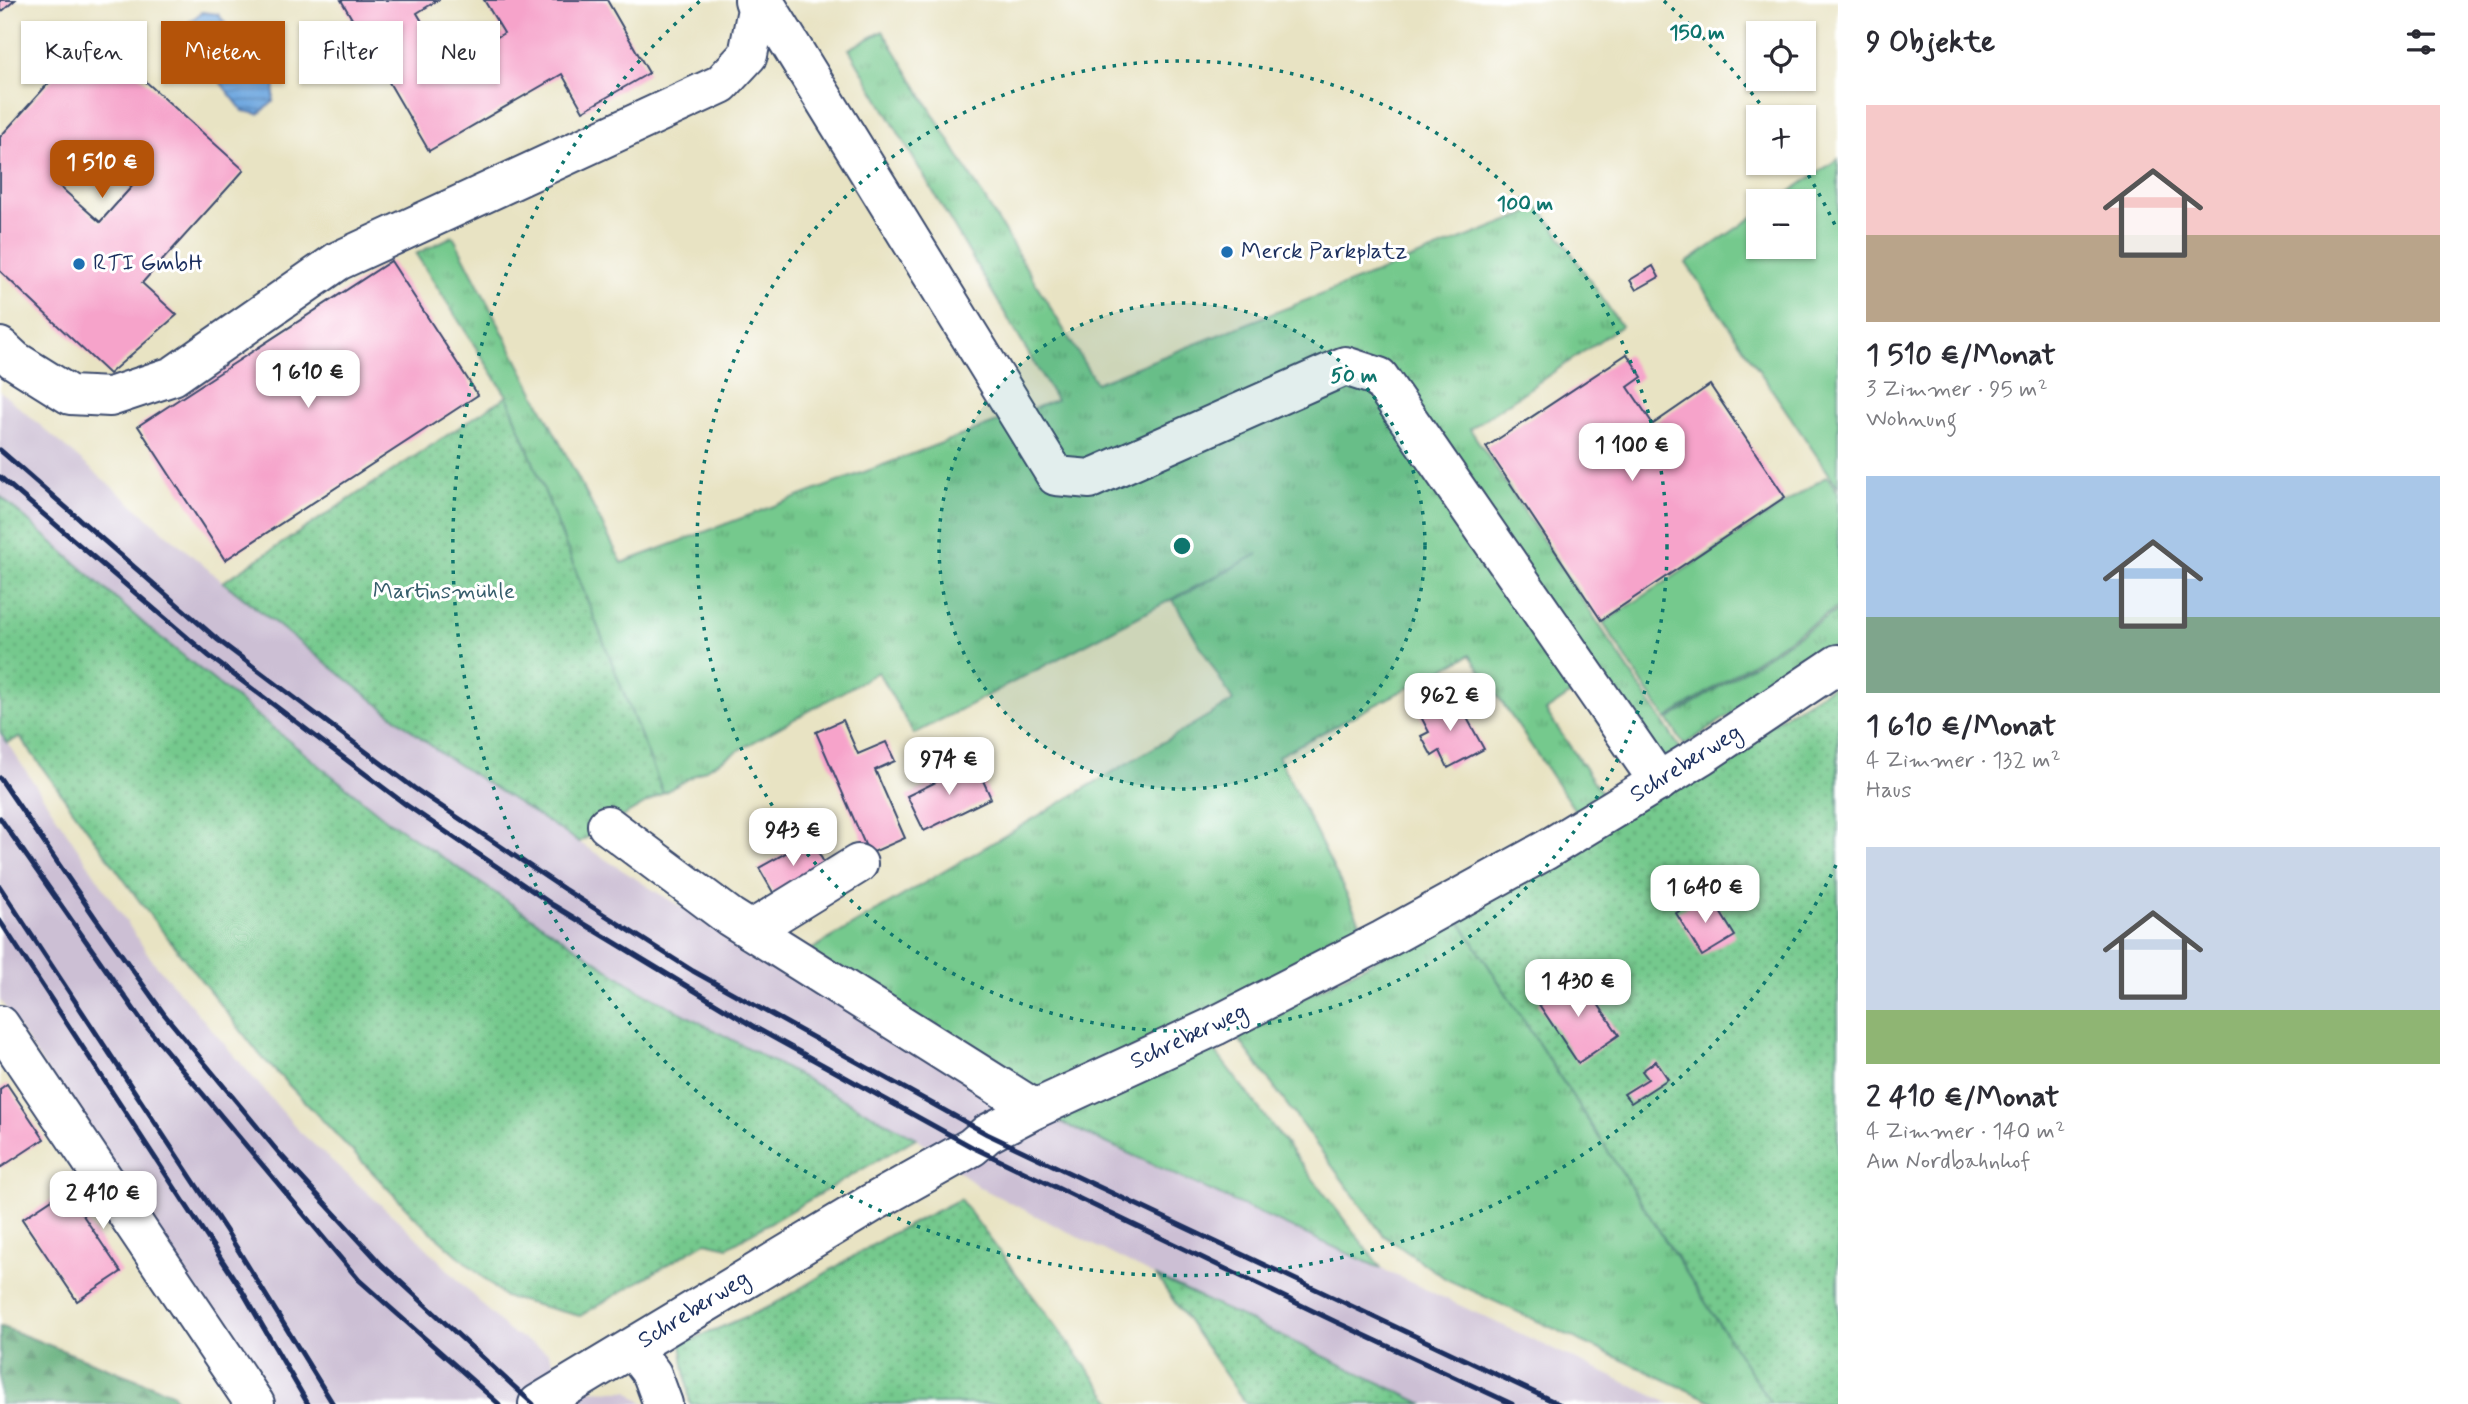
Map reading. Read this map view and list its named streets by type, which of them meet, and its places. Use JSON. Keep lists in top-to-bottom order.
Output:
{
  "streets": {
    "street": ["Schreberweg"]
  },
  "parks": ["Martinsmühle"],
  "places": ["Merck Parkplatz", "RTI GmbH"],
  "page": {
    "heading": "9 Objekte",
    "map_buttons": ["+", "−"],
    "chip": [
      "Kaufen",
      "Mieten",
      "Filter",
      "Neu"
    ],
    "list": [
      {
        "name": "1 510 €/Monat",
        "note": "3 Zimmer · 95 m² · Wohnung"
      },
      {
        "name": "1 610 €/Monat",
        "note": "4 Zimmer · 132 m² · Haus"
      },
      {
        "name": "2 410 €/Monat",
        "note": "4 Zimmer · 140 m² · Am Nordbahnhof"
      }
    ],
    "price": [
      "1 510 €",
      "1 610 €",
      "1 100 €",
      "962 €",
      "974 €",
      "943 €",
      "1 640 €",
      "1 430 €",
      "2 410 €"
    ]
  },
  "rings": ["150 m", "100 m", "50 m"]
}
